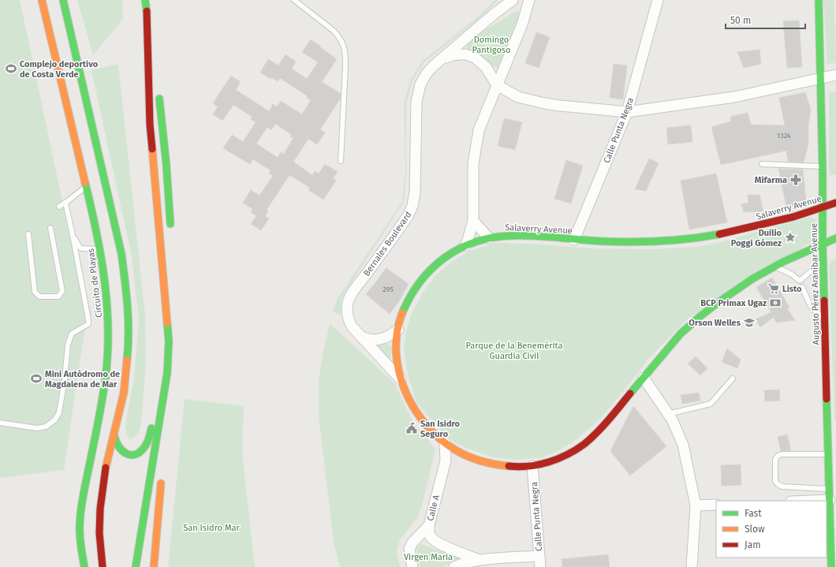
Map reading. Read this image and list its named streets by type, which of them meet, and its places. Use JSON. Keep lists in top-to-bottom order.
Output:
{
  "streets": {
    "main road": ["Salaverry Avenue", "Circuito de Playas", "Augusto Pérez Araníbar Avenue"],
    "street": ["Calle Punta Negra", "Bernales Boulevard", "Calle A"]
  },
  "crossings": [
    ["Calle Punta Negra", "Salaverry Avenue"],
    ["Salaverry Avenue", "Bernales Boulevard"],
    ["Salaverry Avenue", "Augusto Pérez Araníbar Avenue"],
    ["Salaverry Avenue", "Calle A"]
  ],
  "parks": [
    "Domingo Pantigoso",
    "Parque de la Benemérita Guardia Civil",
    "San Isidro Mar",
    "Virgen Maria"
  ],
  "places": {
    "sports": ["Complejo deportivo de Costa Verde", "Mini Autódromo de Magdalena de Mar"],
    "pharmacy": ["Mifarma"],
    "place": ["Duilio Poggi Gómez"],
    "supermarket": ["Listo"],
    "bank": ["BCP Primax Ugaz"],
    "school or university": ["Orson Welles"],
    "public building": ["San Isidro Seguro"]
  },
  "house_numbers": ["1324", "295"],
  "legend": ["Fast", "Slow", "Jam"],
  "scale_bar": "50 m"
}
